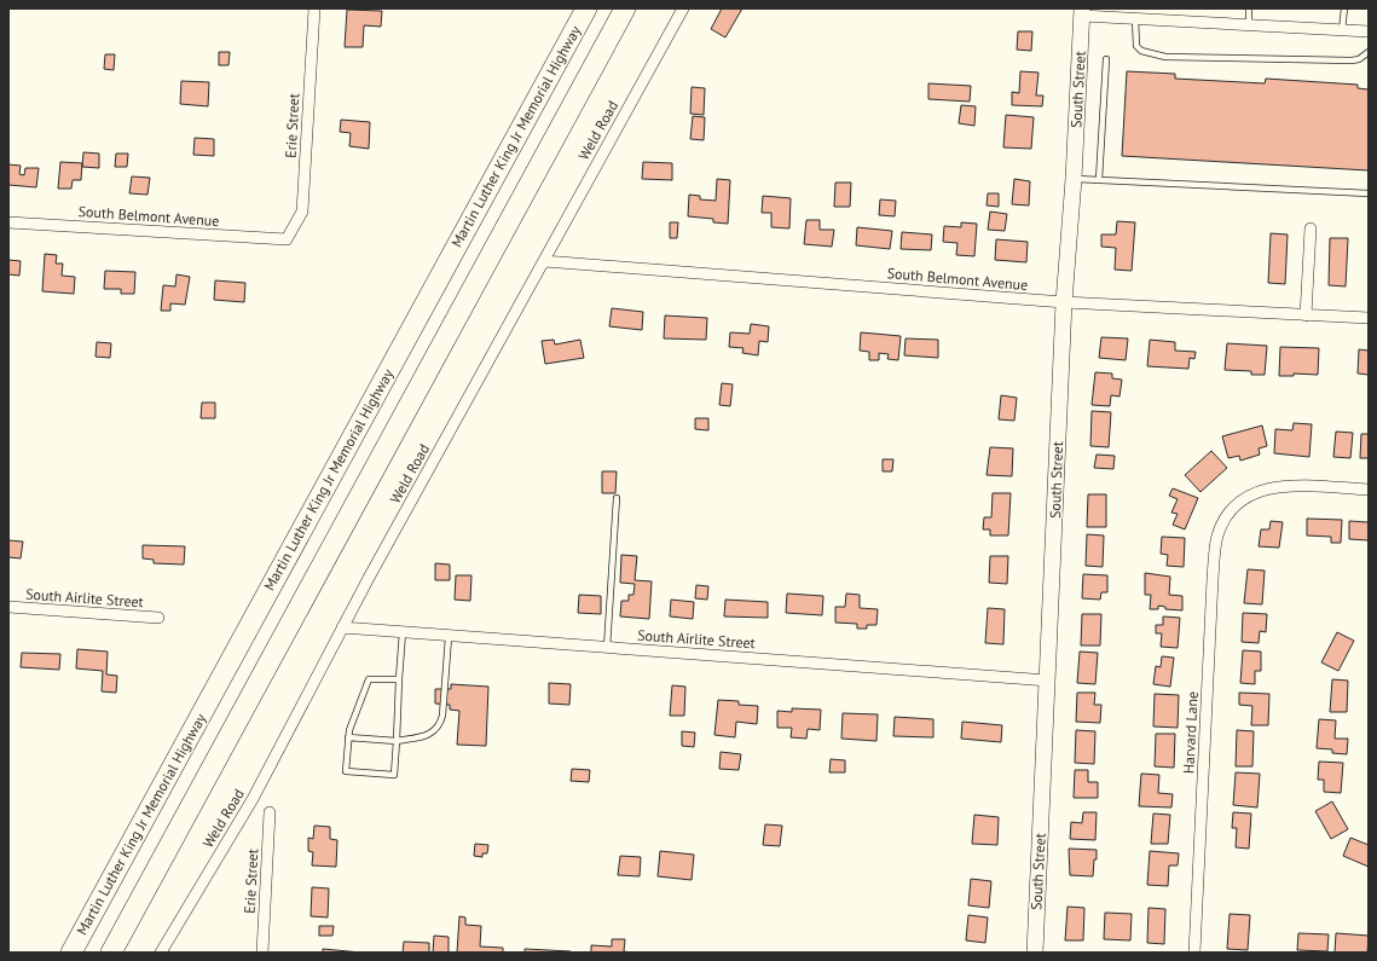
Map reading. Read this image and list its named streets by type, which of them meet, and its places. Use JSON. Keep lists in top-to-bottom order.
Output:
{
  "streets": {
    "highway": ["Martin Luther King Jr Memorial Highway"],
    "street": [
      "South Street",
      "Erie Street",
      "Weld Road",
      "South Belmont Avenue",
      "South Airlite Street",
      "Harvard Lane"
    ]
  },
  "crossings": [
    ["South Street", "South Belmont Avenue"],
    ["South Street", "South Airlite Street"],
    ["Erie Street", "South Belmont Avenue"],
    ["Weld Road", "South Belmont Avenue"],
    ["Weld Road", "South Airlite Street"]
  ]
}
